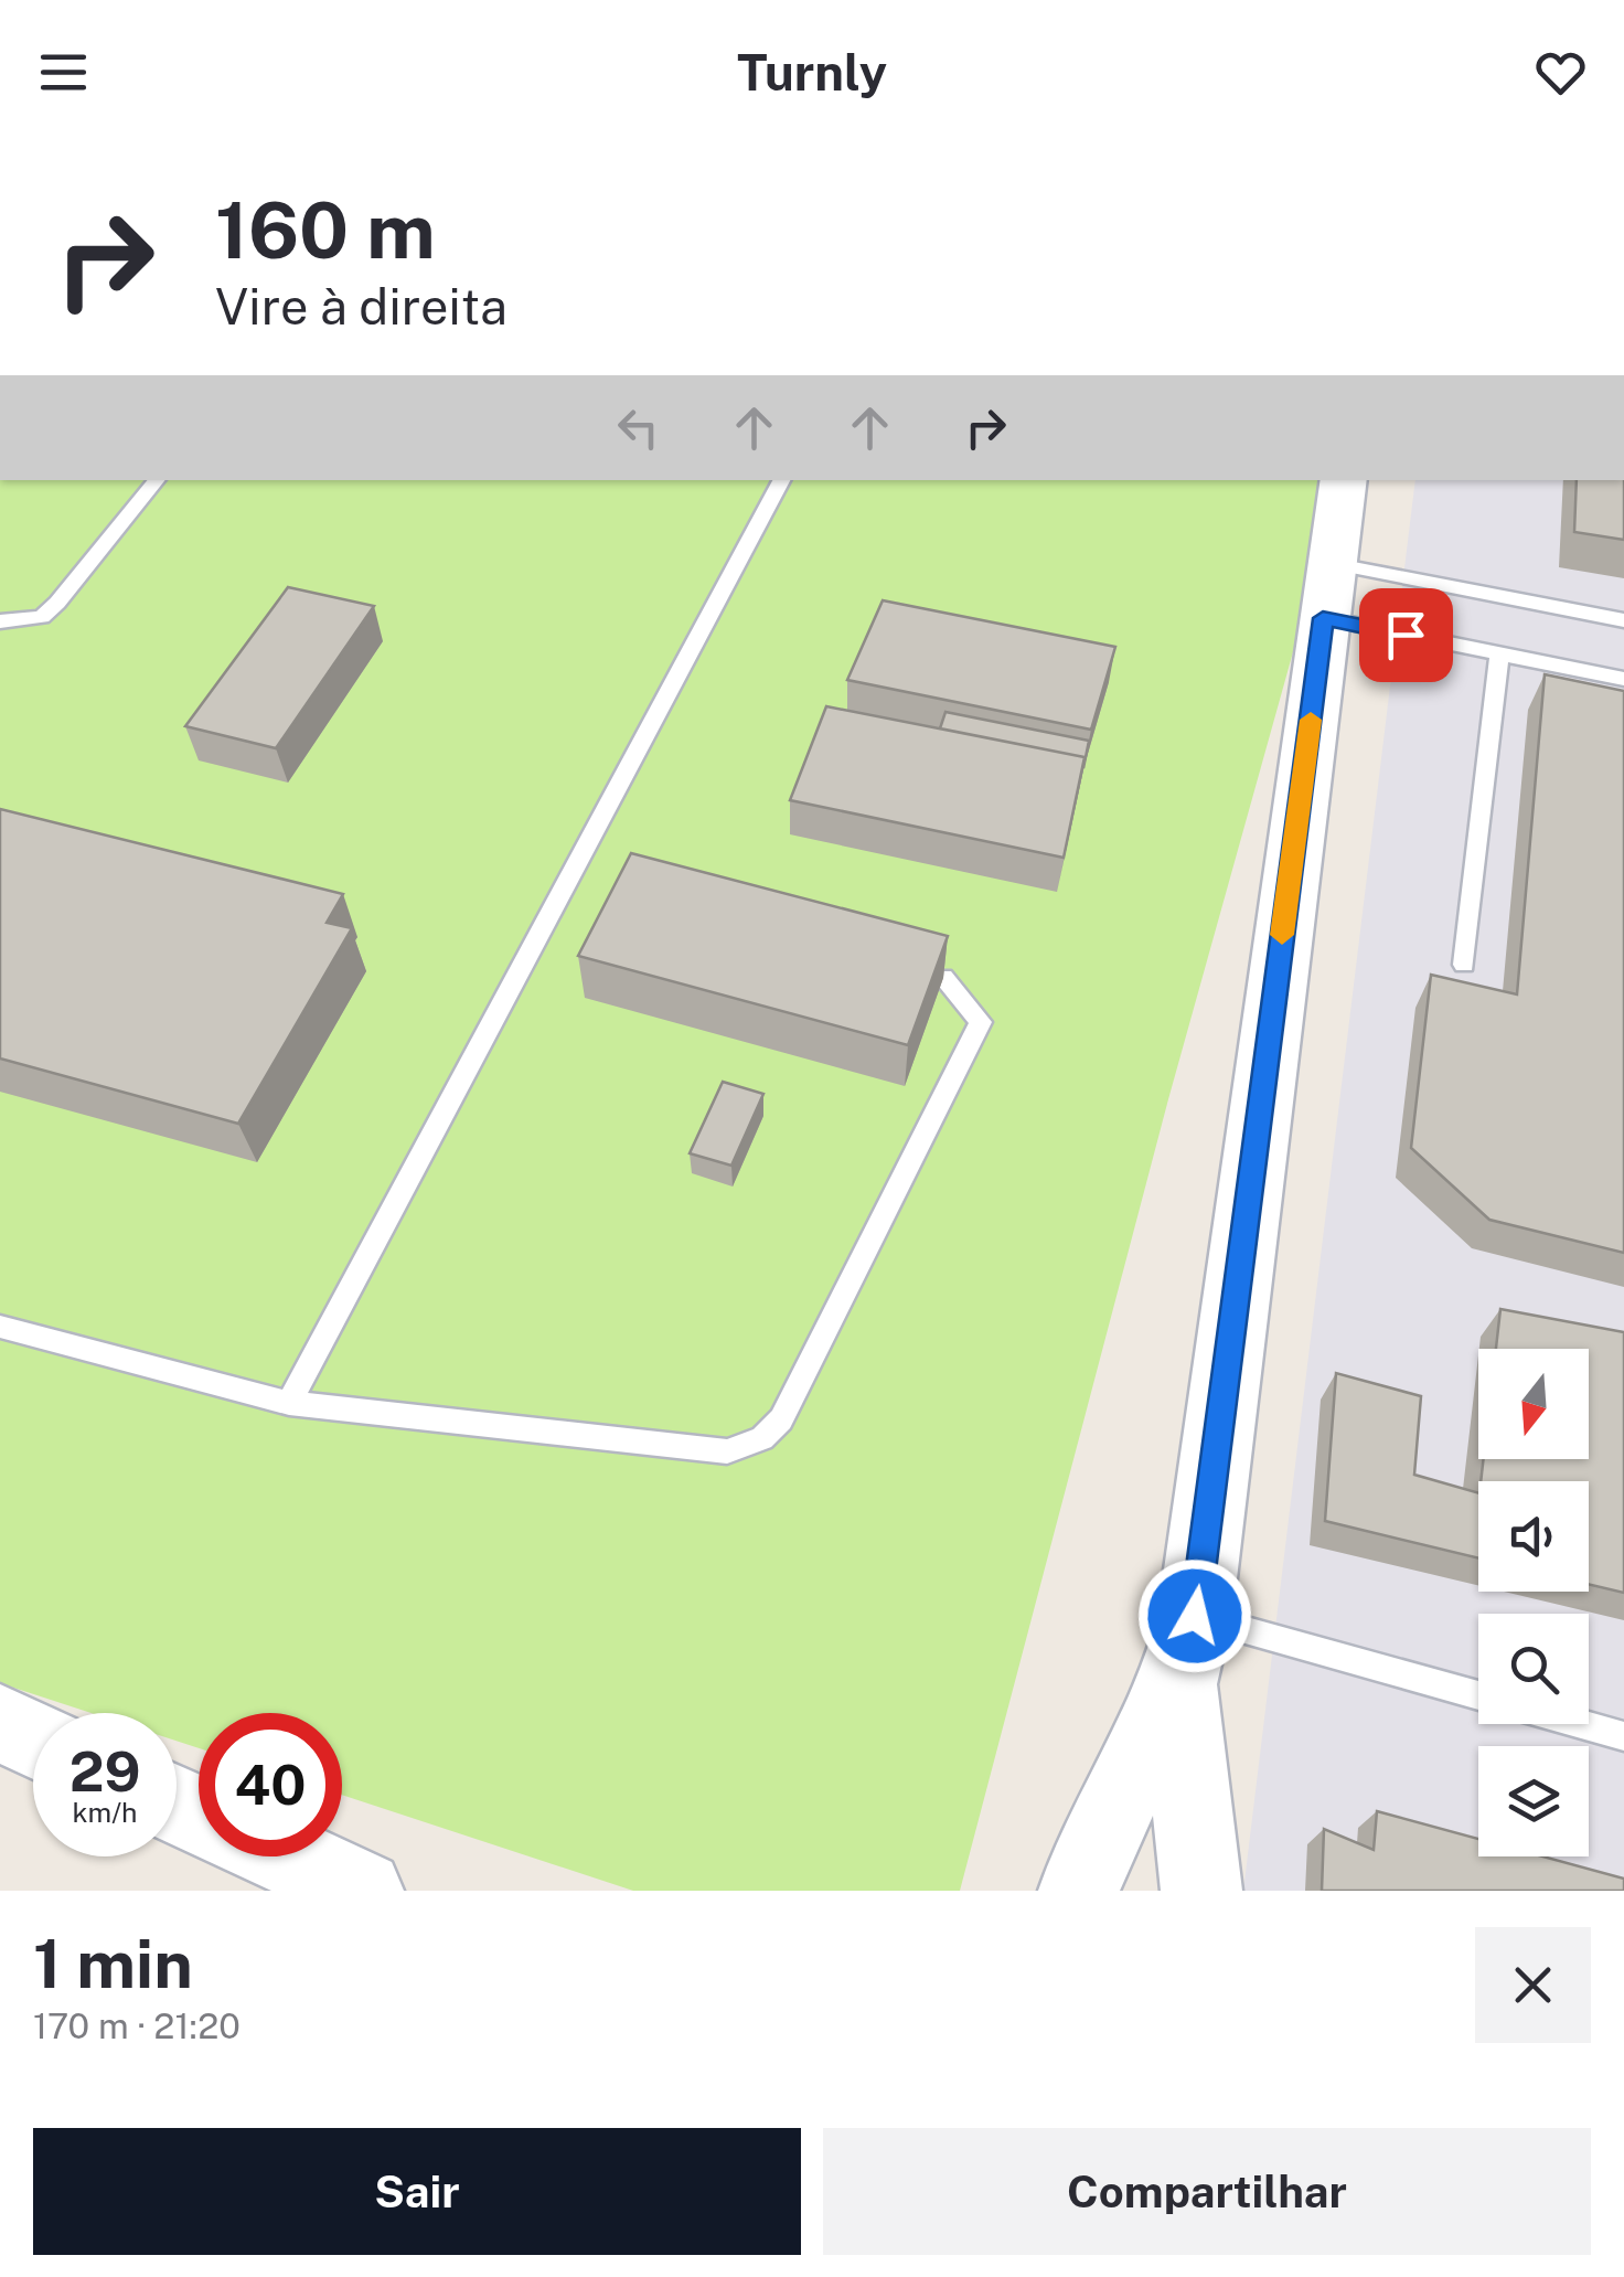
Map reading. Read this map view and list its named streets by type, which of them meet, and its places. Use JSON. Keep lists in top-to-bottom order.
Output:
{
  "north": "bottom",
  "page": {
    "header": "Turnly",
    "turn": ["160 m", "Vire à direita"],
    "speed": "29 km/h",
    "limit": "40",
    "heading": ["1 min", "170 m · 21:20"],
    "buttons": ["Sair", "Compartilhar"]
  }
}
